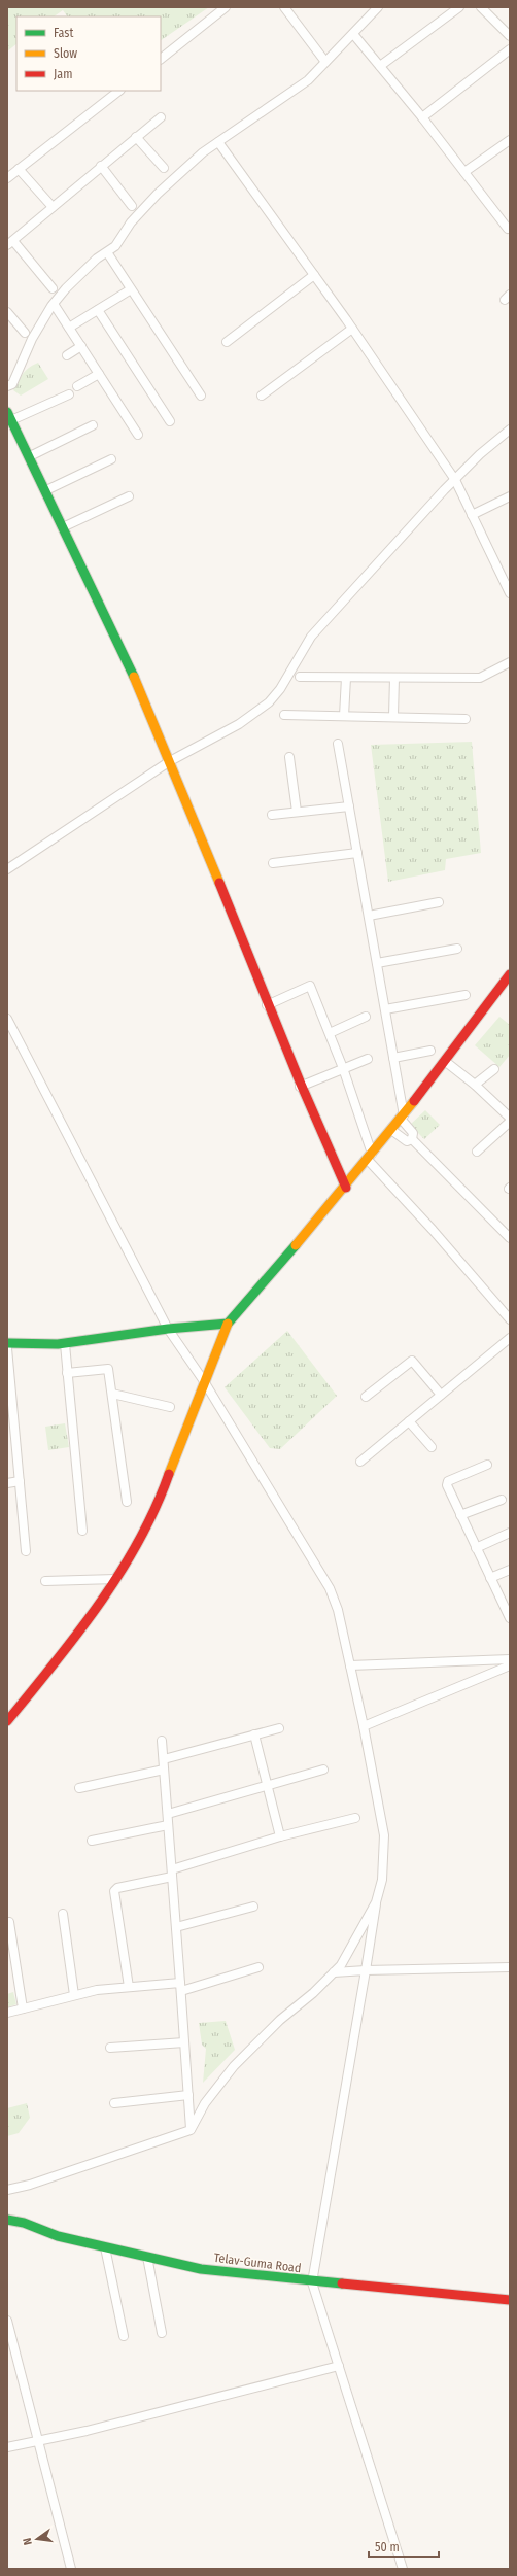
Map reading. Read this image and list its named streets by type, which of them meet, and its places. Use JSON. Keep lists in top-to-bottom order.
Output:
{
  "streets": {
    "street": ["Telav-Guma Road"]
  },
  "legend": ["Fast", "Slow", "Jam"],
  "scale_bar": "50 m",
  "north": "left"
}
